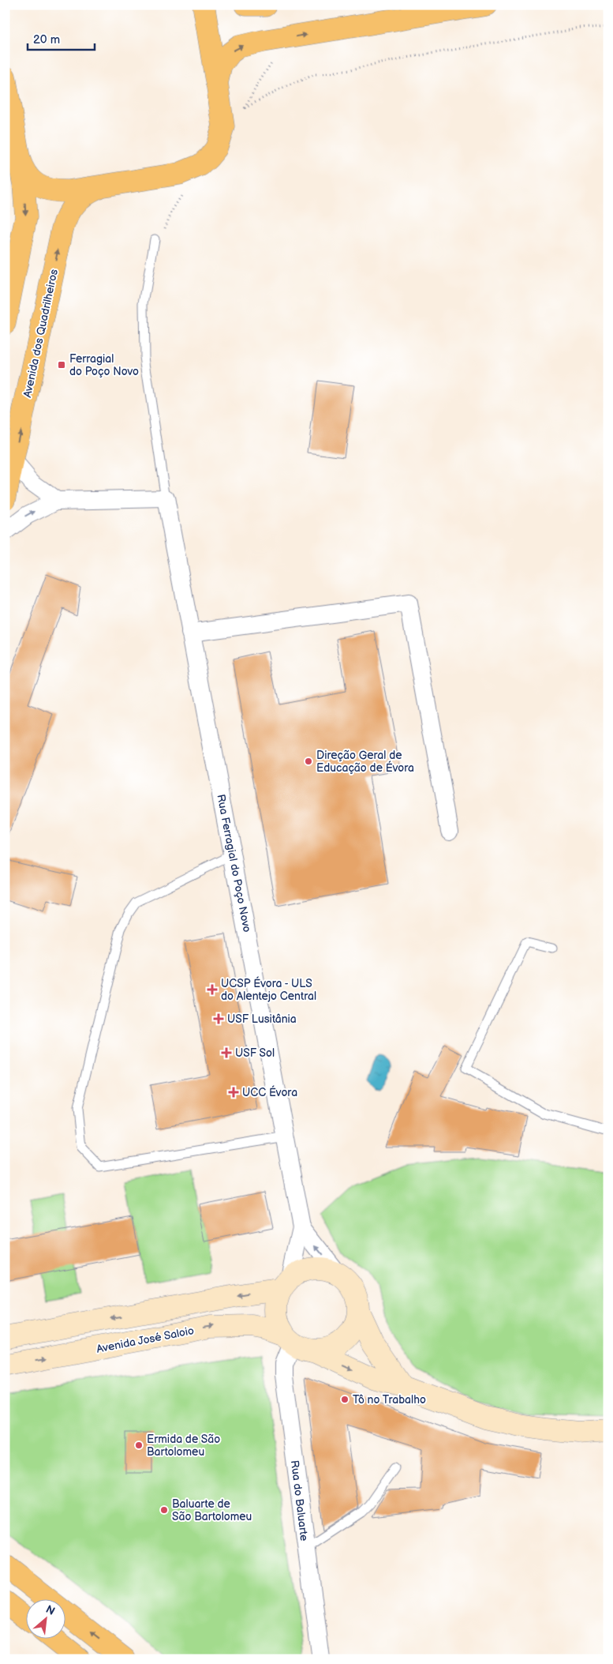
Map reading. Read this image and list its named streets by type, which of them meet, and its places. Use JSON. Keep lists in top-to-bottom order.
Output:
{
  "streets": {
    "main road": ["Avenida dos Quadrilheiros", "Avenida José Saloio"],
    "street": ["Rua Ferragial do Poço Novo", "Rua do Baluarte"]
  },
  "crossings": [
    ["Avenida José Saloio", "Rua do Baluarte"]
  ],
  "places": {
    "transit": ["Ferragial do Poço Novo"],
    "other": [
      "Direção Geral de Educação de Évora",
      "Tô no Trabalho",
      "Ermida de São Bartolomeu",
      "Baluarte de São Bartolomeu"
    ],
    "health": [
      "UCSP Évora - ULS do Alentejo Central",
      "USF Lusitânia",
      "USF Sol",
      "UCC Évora"
    ]
  },
  "scale_bar": "20 m",
  "north": "top right"
}
